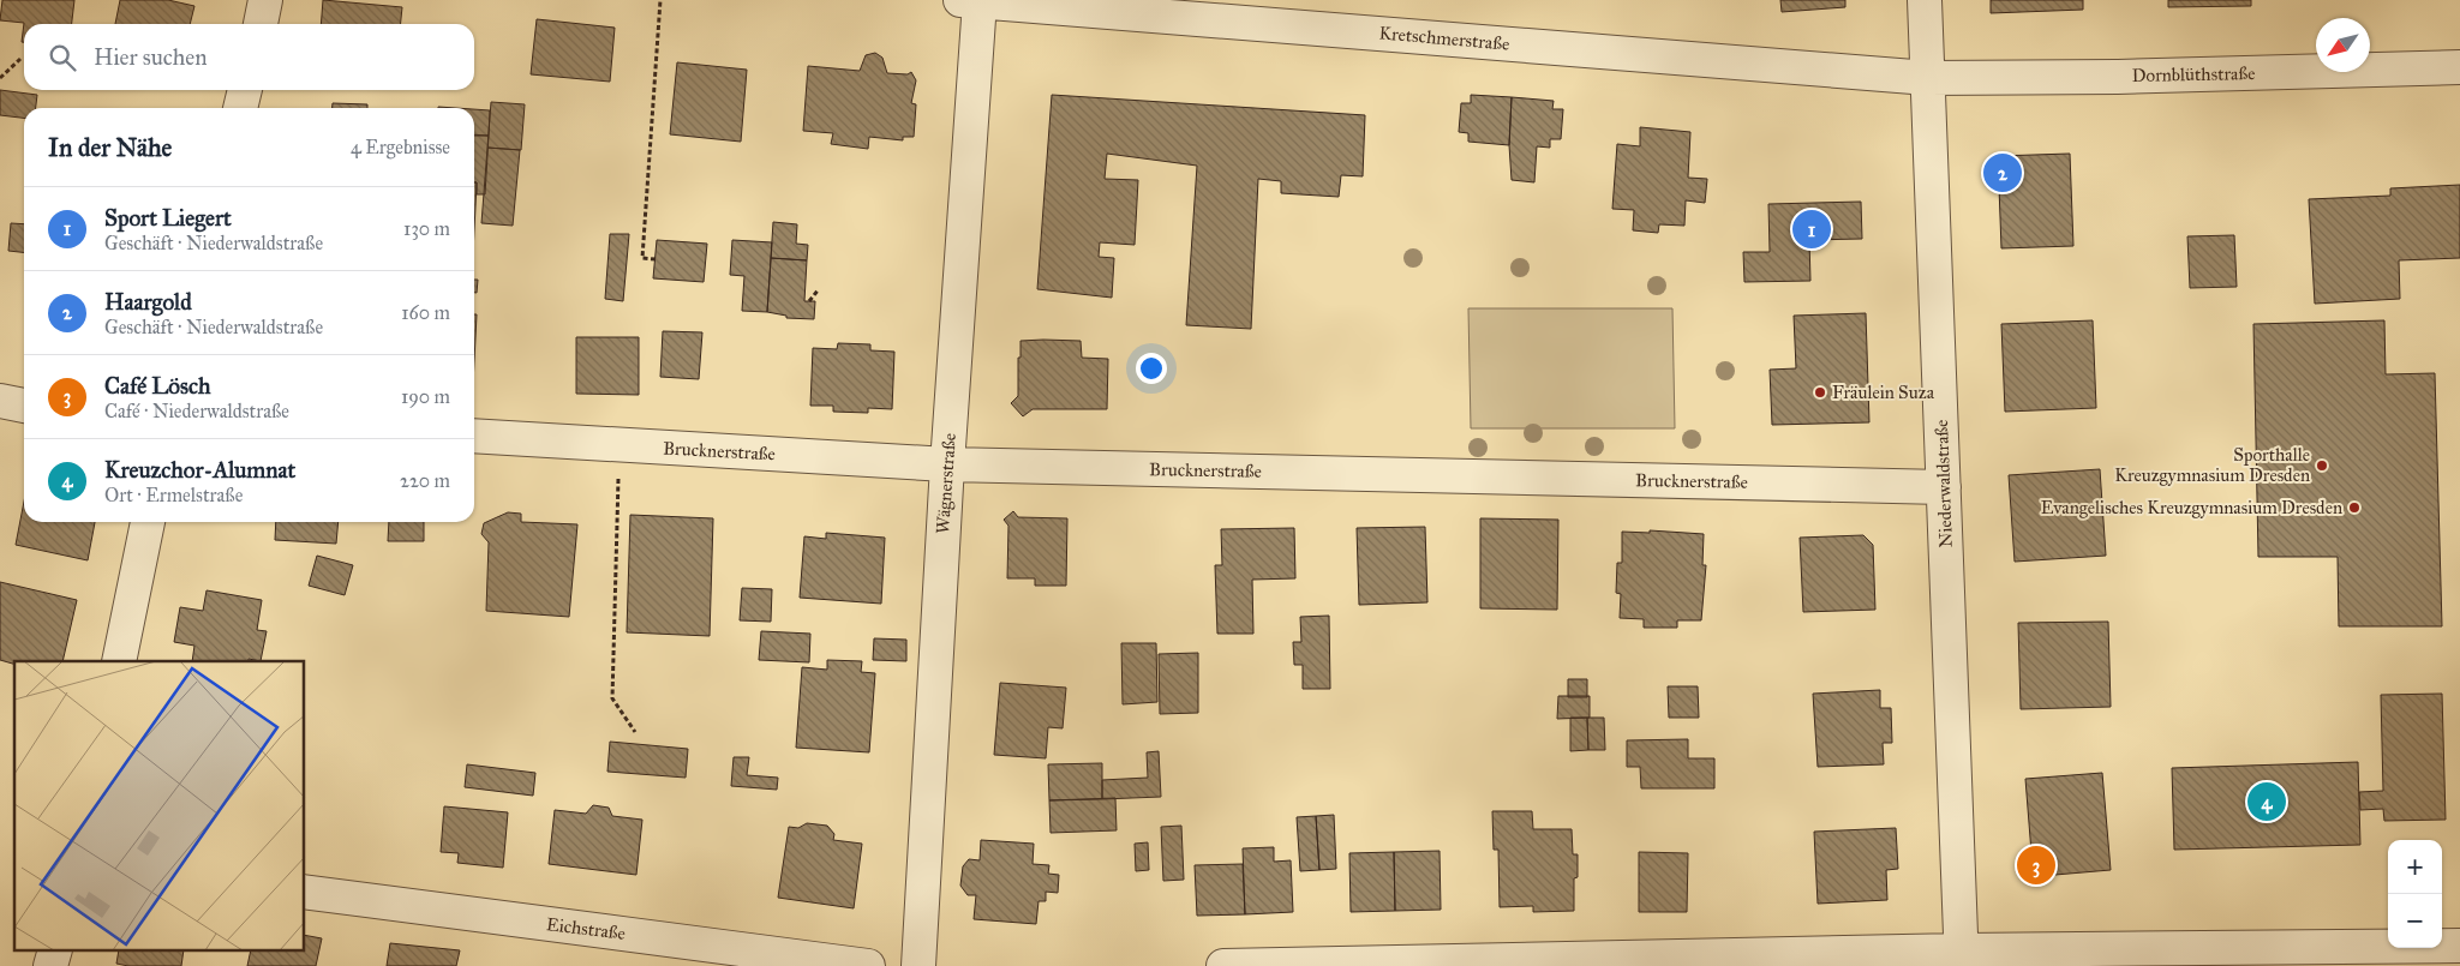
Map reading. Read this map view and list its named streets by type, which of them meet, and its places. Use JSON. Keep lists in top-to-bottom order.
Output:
{
  "streets": {
    "street": [
      "Kretschmerstraße",
      "Dornblüthstraße",
      "Brucknerstraße",
      "Wägnerstraße",
      "Niederwaldstraße",
      "Eichstraße"
    ]
  },
  "crossings": [
    ["Kretschmerstraße", "Dornblüthstraße"],
    ["Kretschmerstraße", "Wägnerstraße"],
    ["Kretschmerstraße", "Niederwaldstraße"],
    ["Dornblüthstraße", "Niederwaldstraße"],
    ["Brucknerstraße", "Wägnerstraße"],
    ["Brucknerstraße", "Niederwaldstraße"]
  ],
  "places": ["Fräulein Suza", "Sporthalle Kreuzgymnasium Dresden", "Evangelisches Kreuzgymnasium Dresden"],
  "north": "bottom left",
  "page": {
    "search": "Hier suchen",
    "heading": ["In der Nähe", "4 Ergebnisse"],
    "pins": [
      "2",
      "1",
      "4",
      "3"
    ],
    "list": [
      {
        "mark": "1",
        "name": "Sport Liegert",
        "note": "Geschäft · Niederwaldstraße",
        "value": "130 m"
      },
      {
        "mark": "2",
        "name": "Haargold",
        "note": "Geschäft · Niederwaldstraße",
        "value": "160 m"
      },
      {
        "mark": "3",
        "name": "Café Lösch",
        "note": "Café · Niederwaldstraße",
        "value": "190 m"
      },
      {
        "mark": "4",
        "name": "Kreuzchor-Alumnat",
        "note": "Ort · Ermelstraße",
        "value": "220 m"
      }
    ],
    "map_buttons": ["+", "−"]
  }
}
